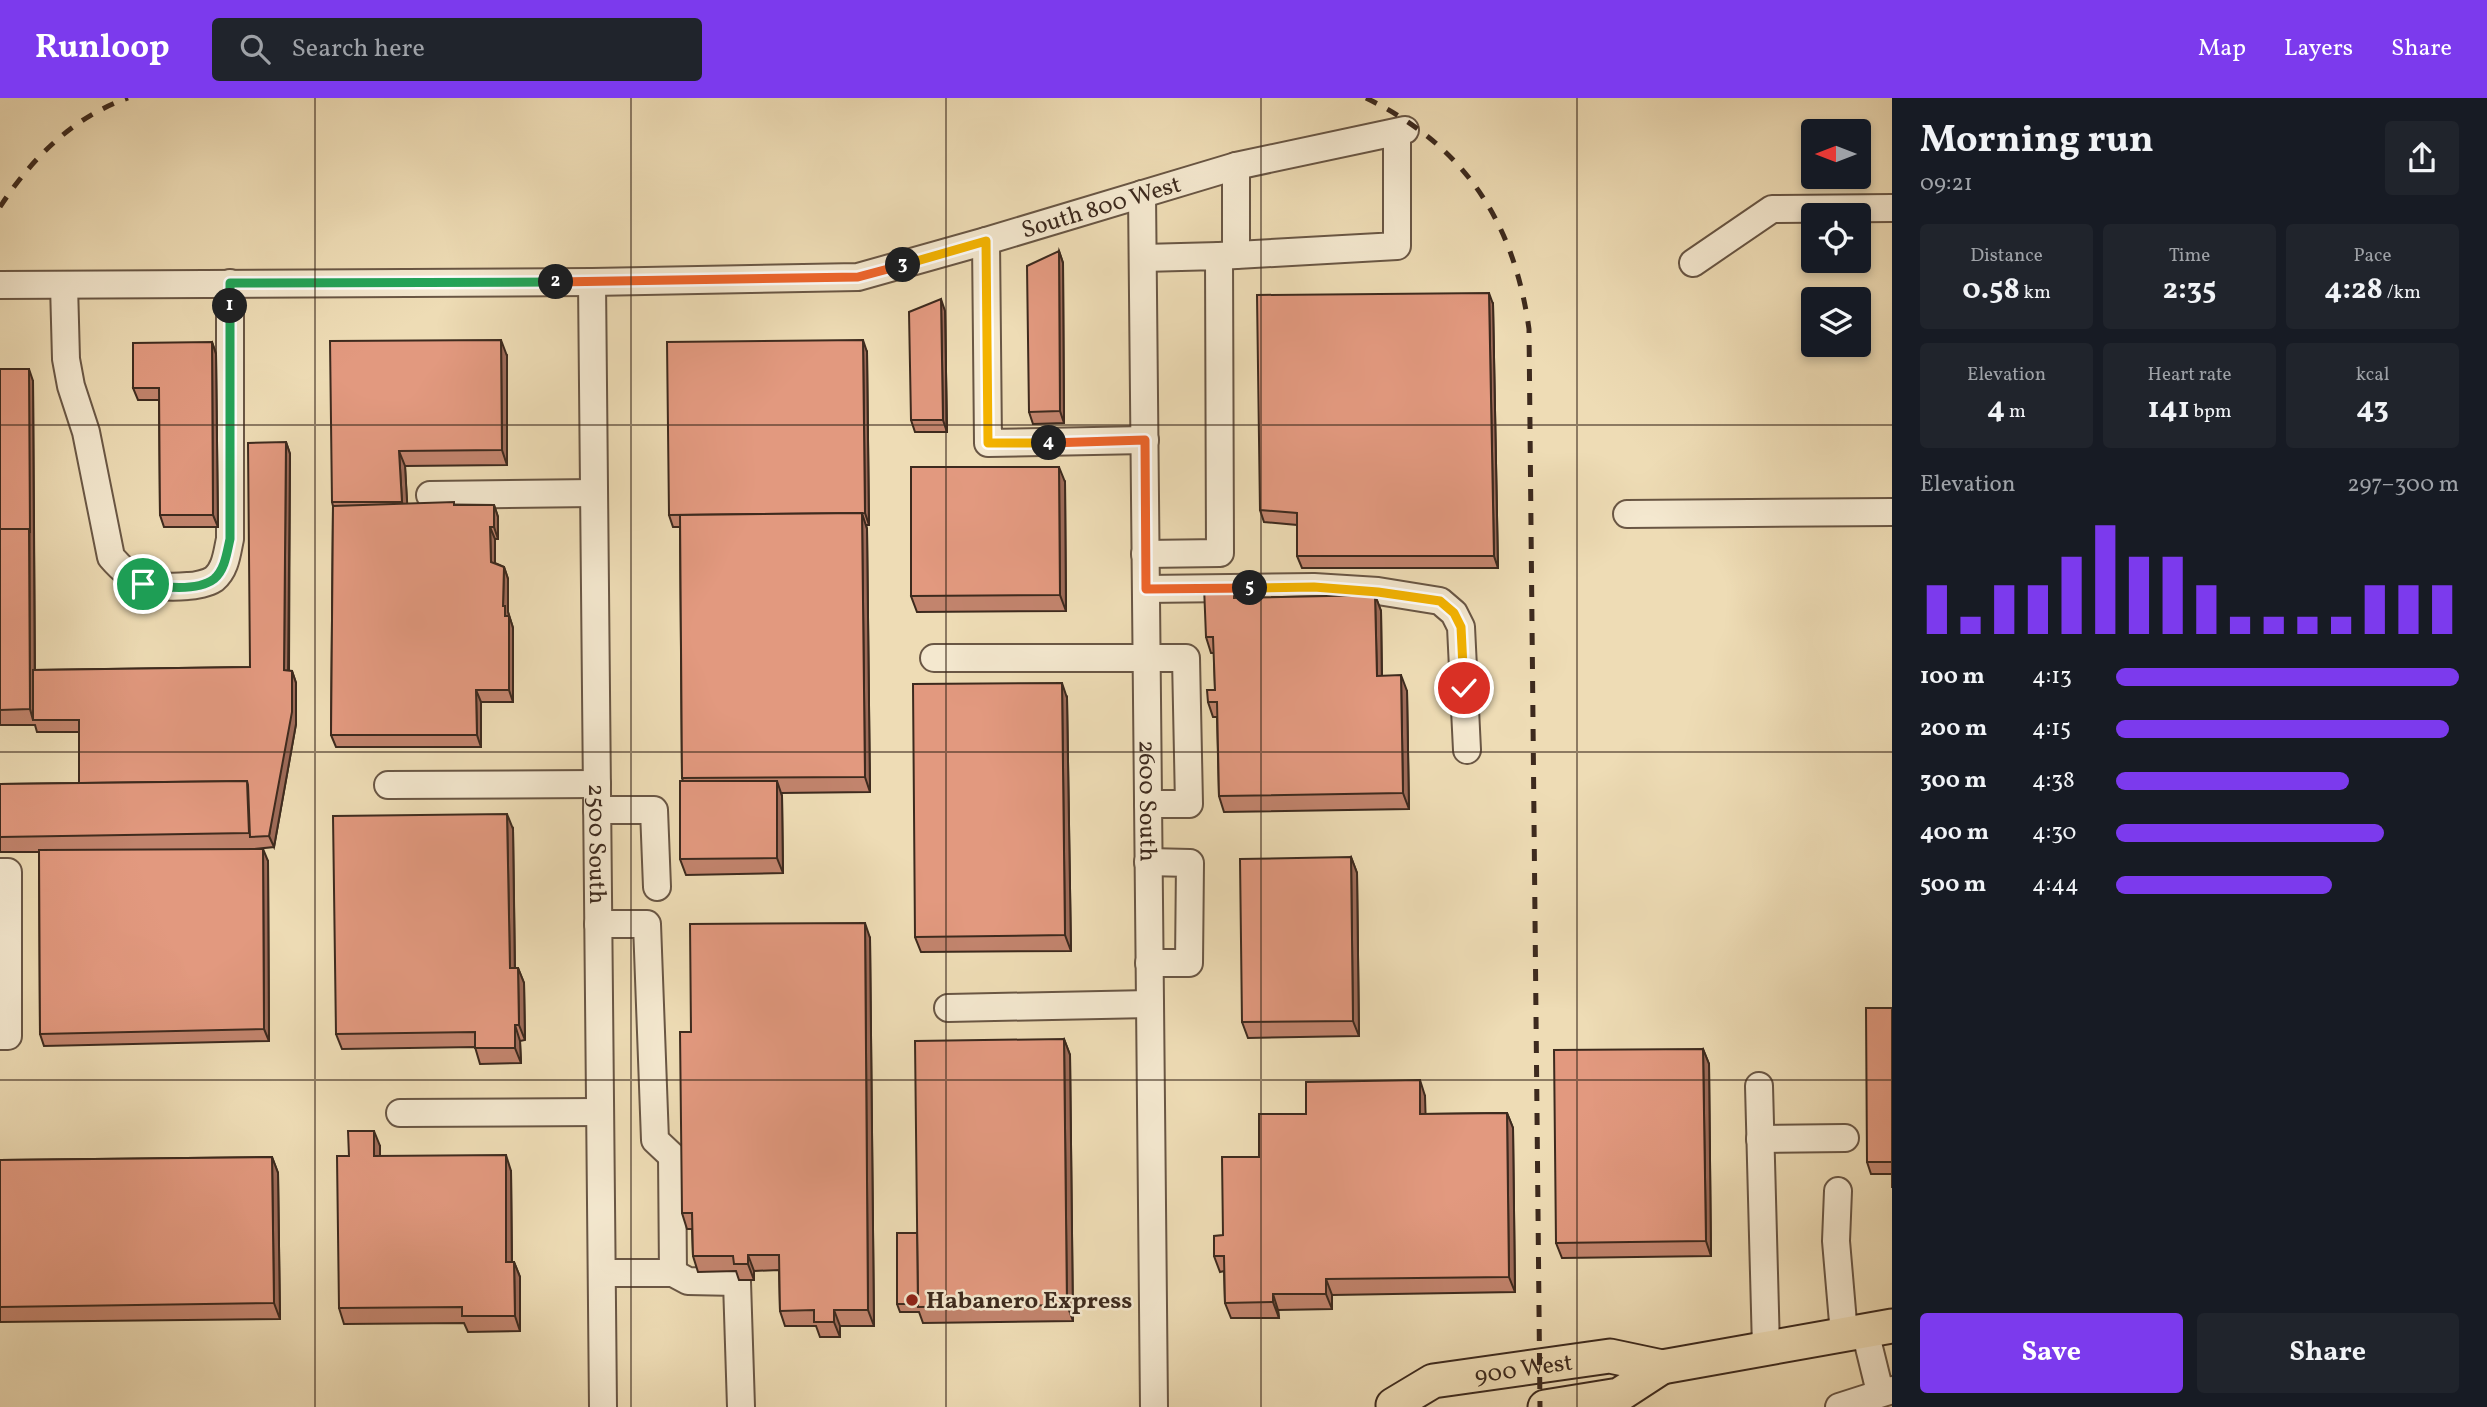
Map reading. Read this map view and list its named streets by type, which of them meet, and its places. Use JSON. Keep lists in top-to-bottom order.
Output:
{
  "streets": {
    "main road": ["900 West"],
    "street": ["South 800 West", "2600 South", "2500 South"]
  },
  "crossings": [
    ["South 800 West", "2600 South"],
    ["South 800 West", "2500 South"]
  ],
  "places": ["Habanero Express"],
  "north": "left",
  "page": {
    "header": "Runloop",
    "search": "Search here",
    "nav": ["Map", "Layers", "Share"],
    "heading": ["Morning run", "09:21"],
    "stats": [
      ["Distance", "0.58 km"],
      ["Time", "2:35"],
      ["Pace", "4:28 /km"],
      ["Elevation", "4 m"],
      ["Heart rate", "141 bpm"],
      ["kcal", "43"]
    ],
    "pins": [
      "3",
      "2",
      "1",
      "4",
      "5"
    ],
    "chart": ["Elevation", "297–300 m"],
    "list": [
      {
        "name": "100 m",
        "note": "4:13"
      },
      {
        "name": "200 m",
        "note": "4:15"
      },
      {
        "name": "300 m",
        "note": "4:38"
      },
      {
        "name": "400 m",
        "note": "4:30"
      },
      {
        "name": "500 m",
        "note": "4:44"
      }
    ],
    "buttons": ["Save", "Share"]
  }
}
